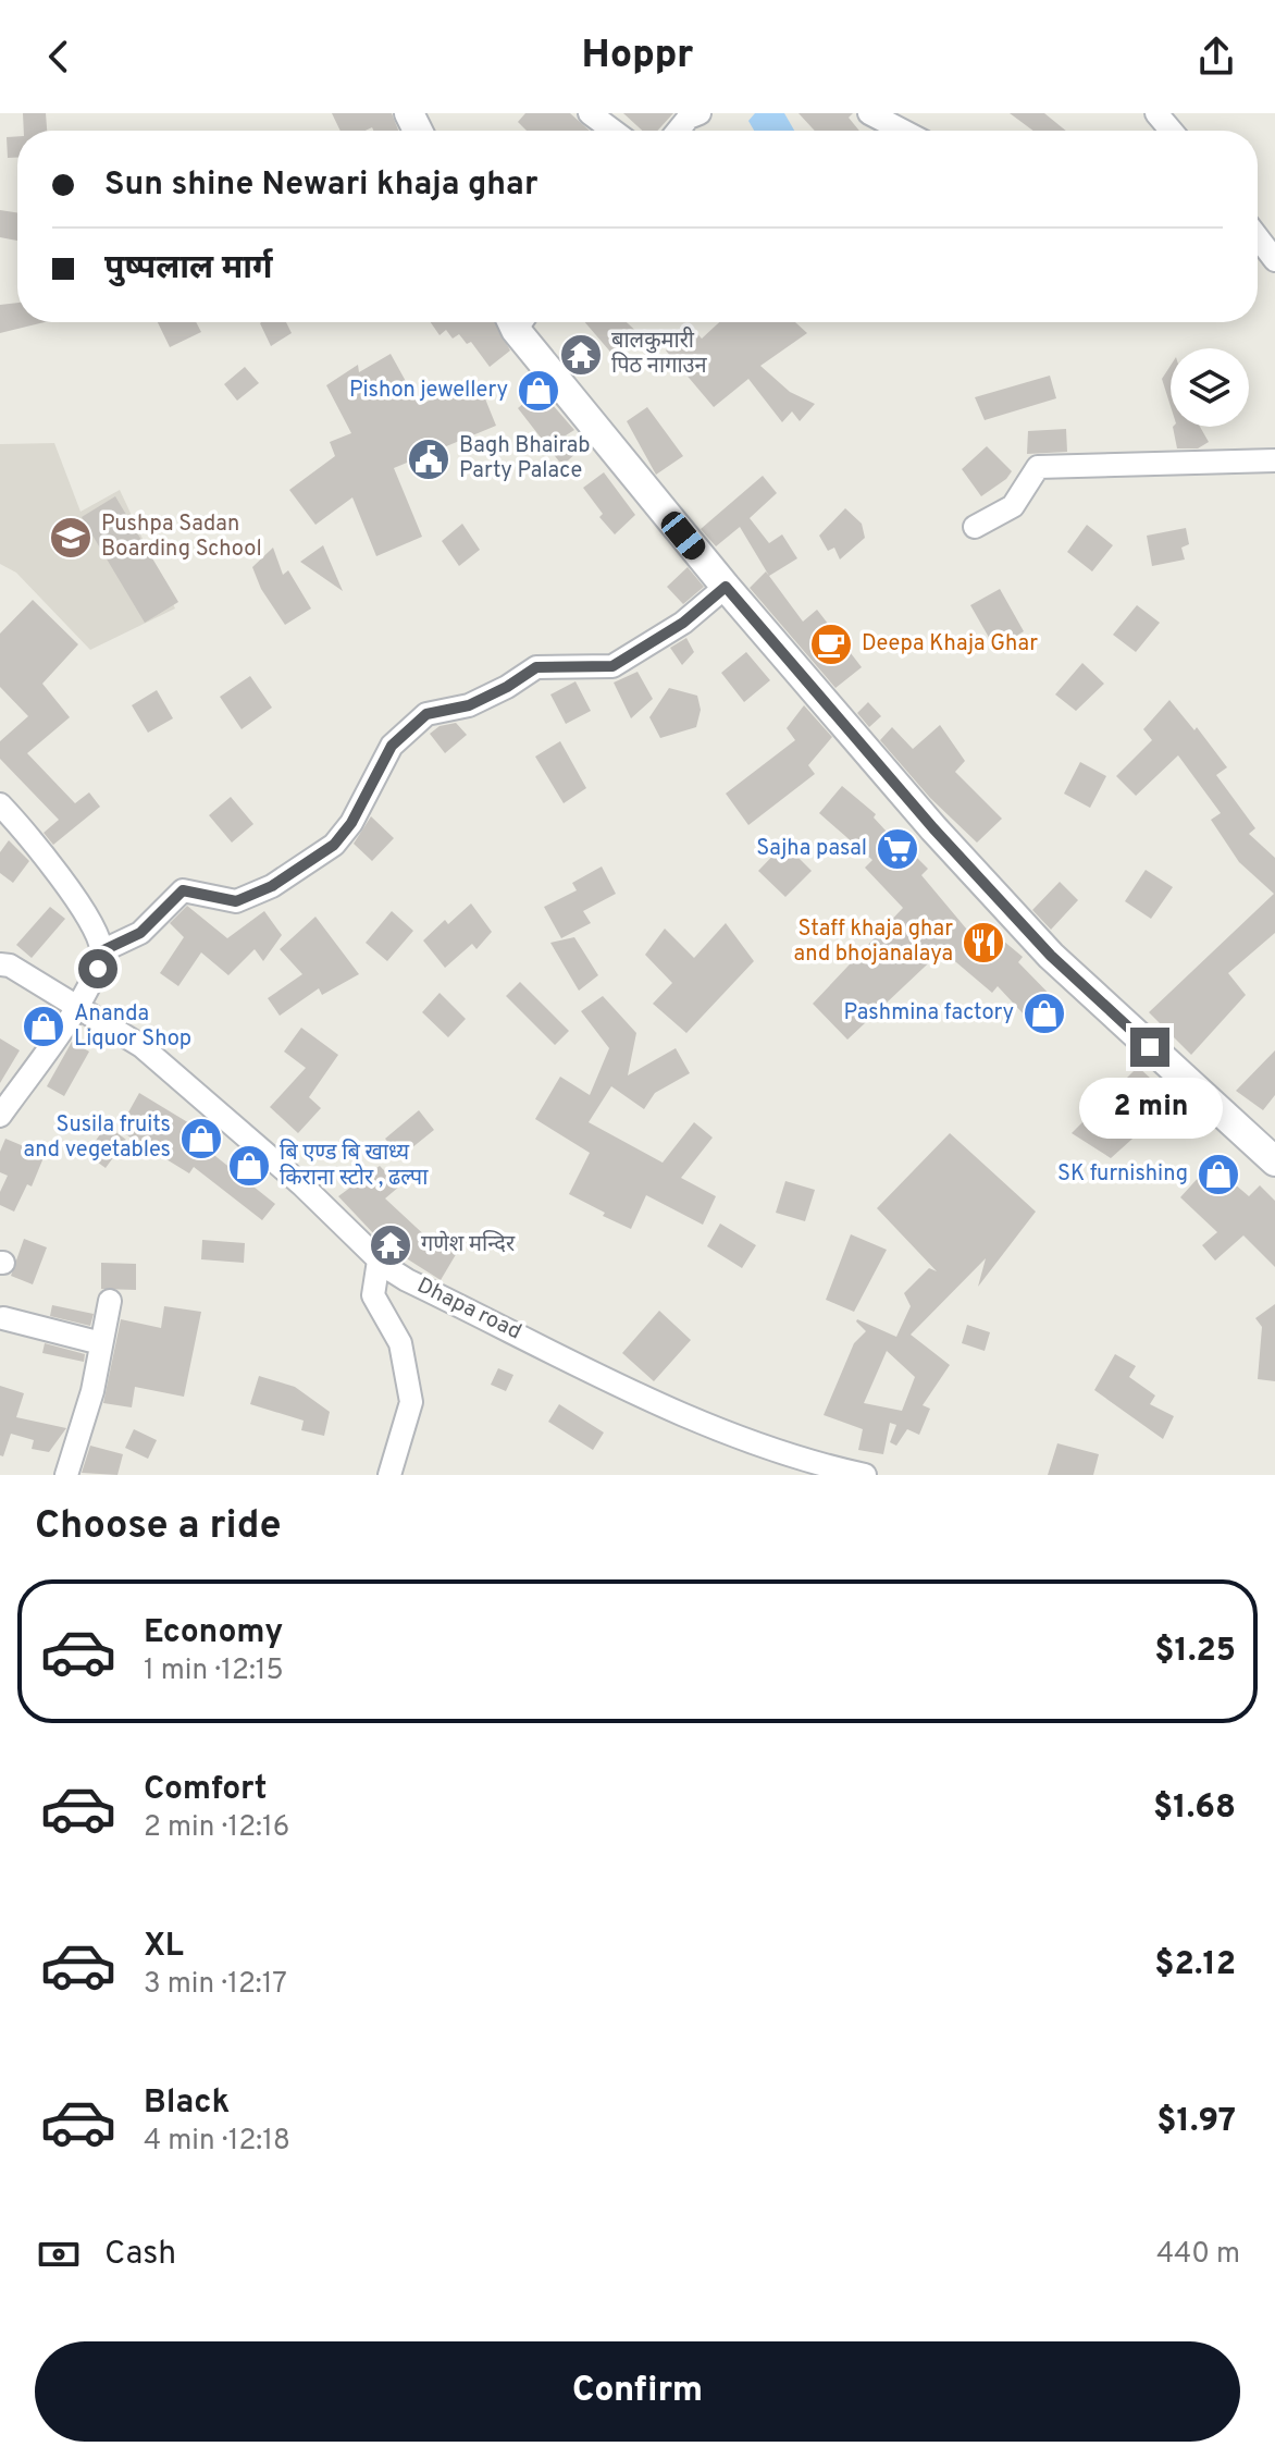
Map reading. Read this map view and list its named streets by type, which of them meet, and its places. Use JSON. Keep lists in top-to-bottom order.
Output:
{
  "streets": {
    "street": ["Dhapa road"]
  },
  "places": {
    "temple": ["बालकुमारी पिठ नागाउन", "गणेश मन्दिर"],
    "shop": [
      "Pishon jewellery",
      "Pashmina factory",
      "Ananda Liquor Shop",
      "Susila fruits and vegetables",
      "बि एण्ड बि खाध्य किराना स्टोर , ढल्पा",
      "SK furnishing"
    ],
    "public building": ["Bagh Bhairab Party Palace"],
    "school or university": ["Pushpa Sadan Boarding School"],
    "cafe": ["Deepa Khaja Ghar"],
    "supermarket": ["Sajha pasal"],
    "restaurant": ["Staff khaja ghar and bhojanalaya"]
  },
  "page": {
    "header": "Hoppr",
    "banner": ["Sun shine Newari khaja ghar", "पुष्पलाल मार्ग"],
    "bubble": "2 min",
    "heading": "Choose a ride",
    "list": [
      {
        "name": "Economy",
        "note": "1 min · 12:15",
        "value": "$1.25"
      },
      {
        "name": "Comfort",
        "note": "2 min · 12:16",
        "value": "$1.68"
      },
      {
        "name": "XL",
        "note": "3 min · 12:17",
        "value": "$2.12"
      },
      {
        "name": "Black",
        "note": "4 min · 12:18",
        "value": "$1.97"
      }
    ],
    "pay": ["Cash", "440 m"],
    "buttons": "Confirm"
  }
}
